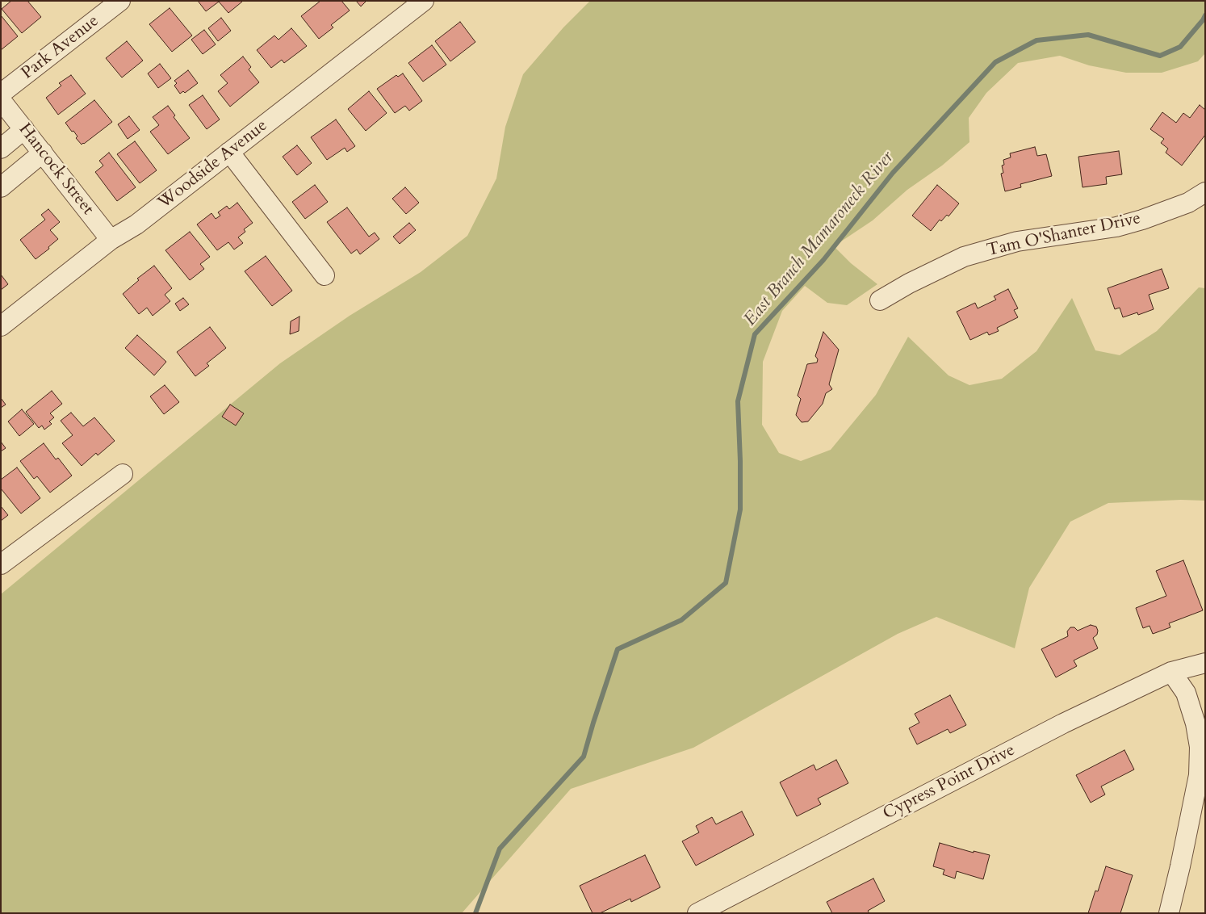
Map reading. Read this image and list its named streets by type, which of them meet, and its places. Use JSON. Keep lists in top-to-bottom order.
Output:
{
  "streets": {
    "street": [
      "Park Avenue",
      "Woodside Avenue",
      "Hancock Street",
      "Tam O'Shanter Drive",
      "Cypress Point Drive"
    ]
  },
  "crossings": [
    ["Woodside Avenue", "Hancock Street"]
  ],
  "water": ["East Branch Mamaroneck River"]
}
